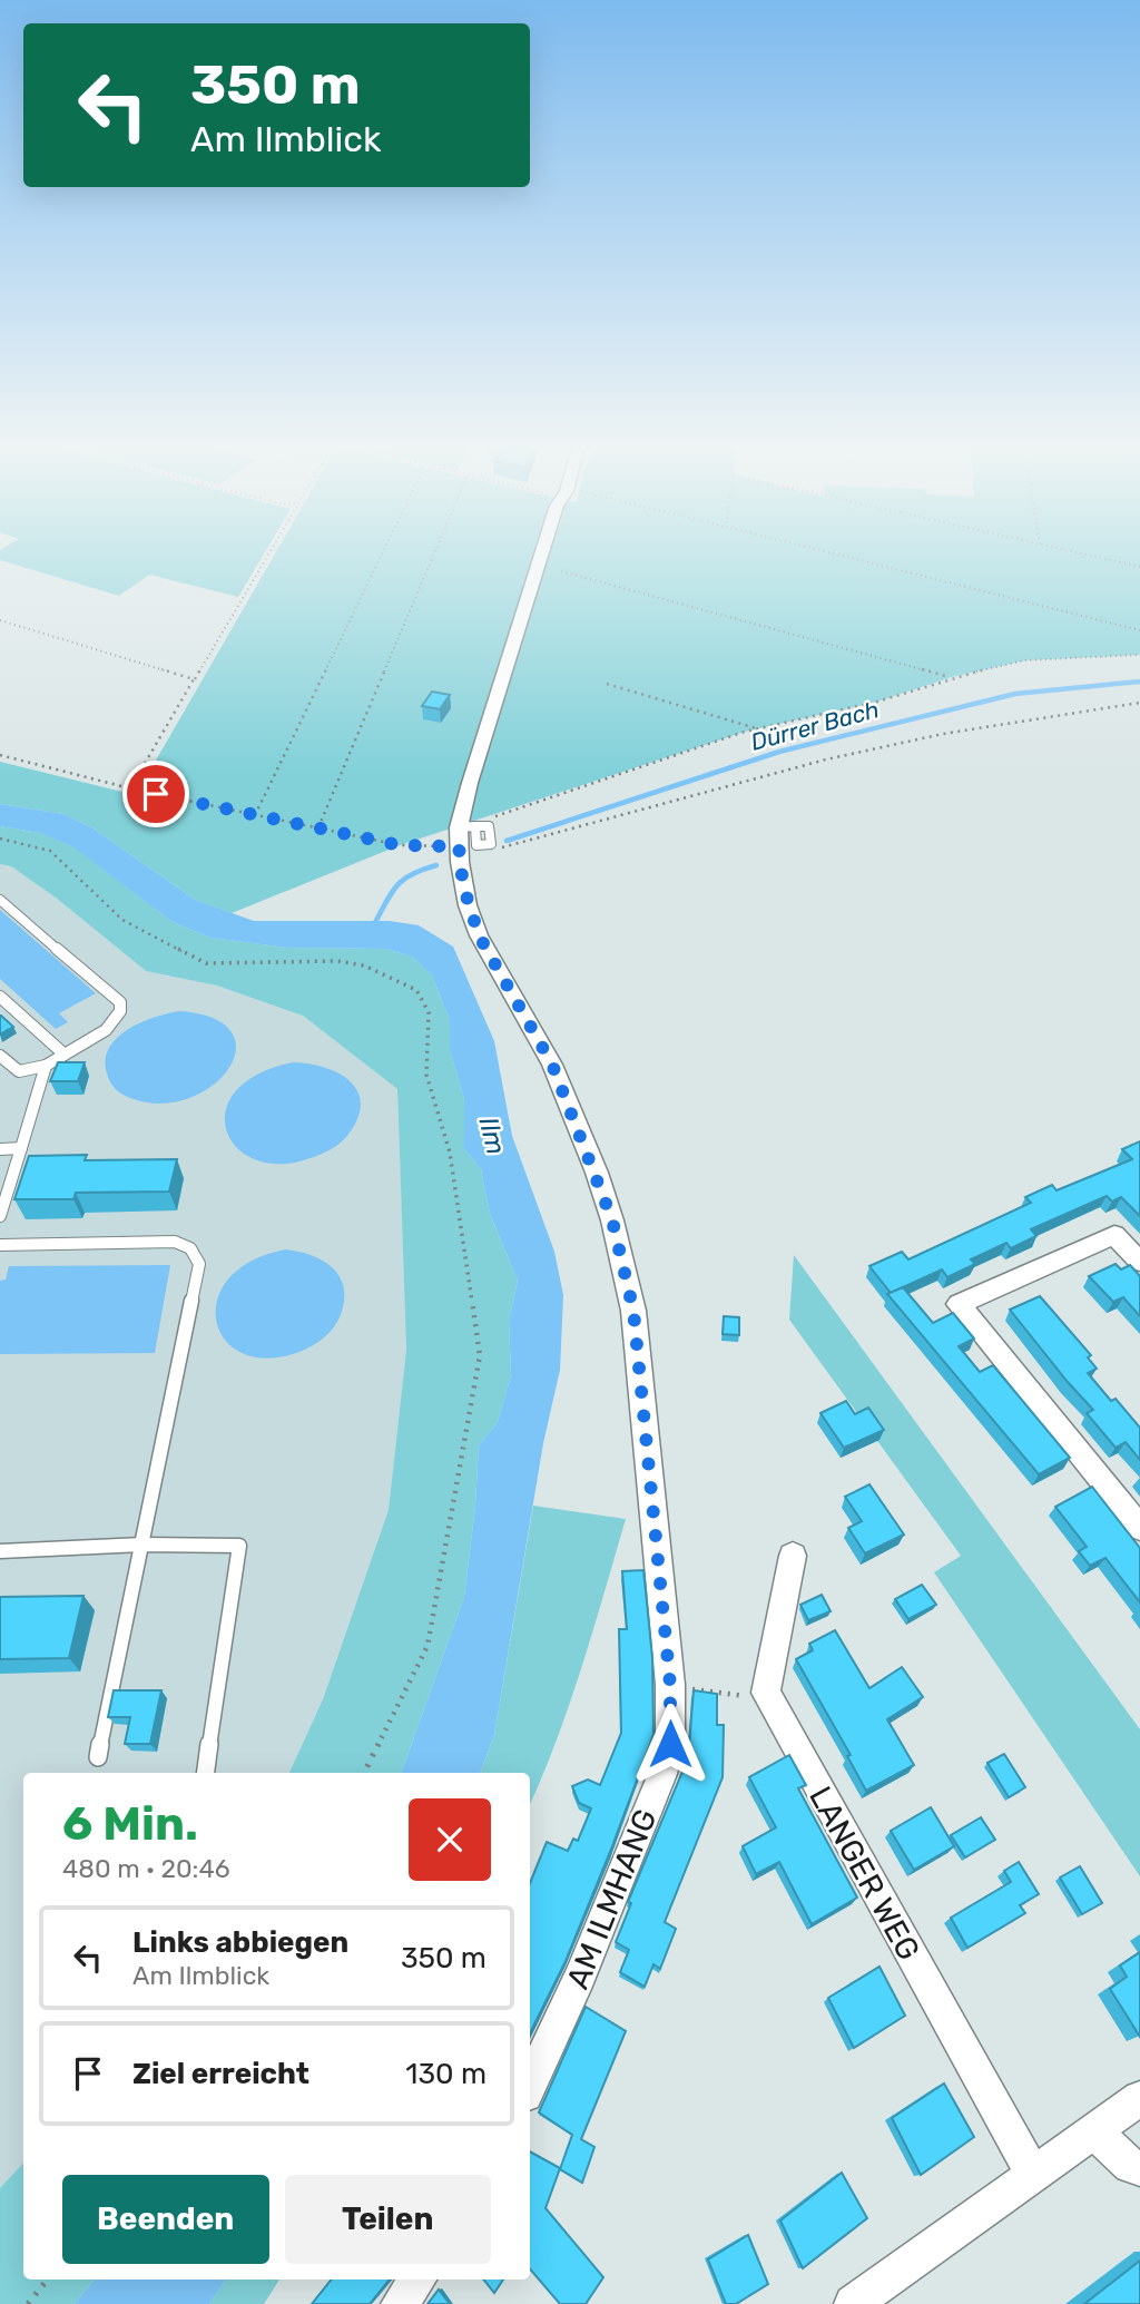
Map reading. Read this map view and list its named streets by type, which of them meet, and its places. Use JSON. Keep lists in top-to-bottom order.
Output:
{
  "streets": {
    "street": ["LANGER WEG", "AM ILMHANG"]
  },
  "water": ["Dürrer Bach", "Ilm"],
  "page": {
    "turn": ["350 m", "Am Ilmblick"],
    "heading": ["6 Min.", "480 m · 20:46"],
    "list": [
      {
        "name": "Links abbiegen",
        "note": "Am Ilmblick",
        "value": "350 m"
      },
      {
        "name": "Ziel erreicht",
        "value": "130 m"
      }
    ],
    "buttons": ["Beenden", "Teilen"]
  }
}
